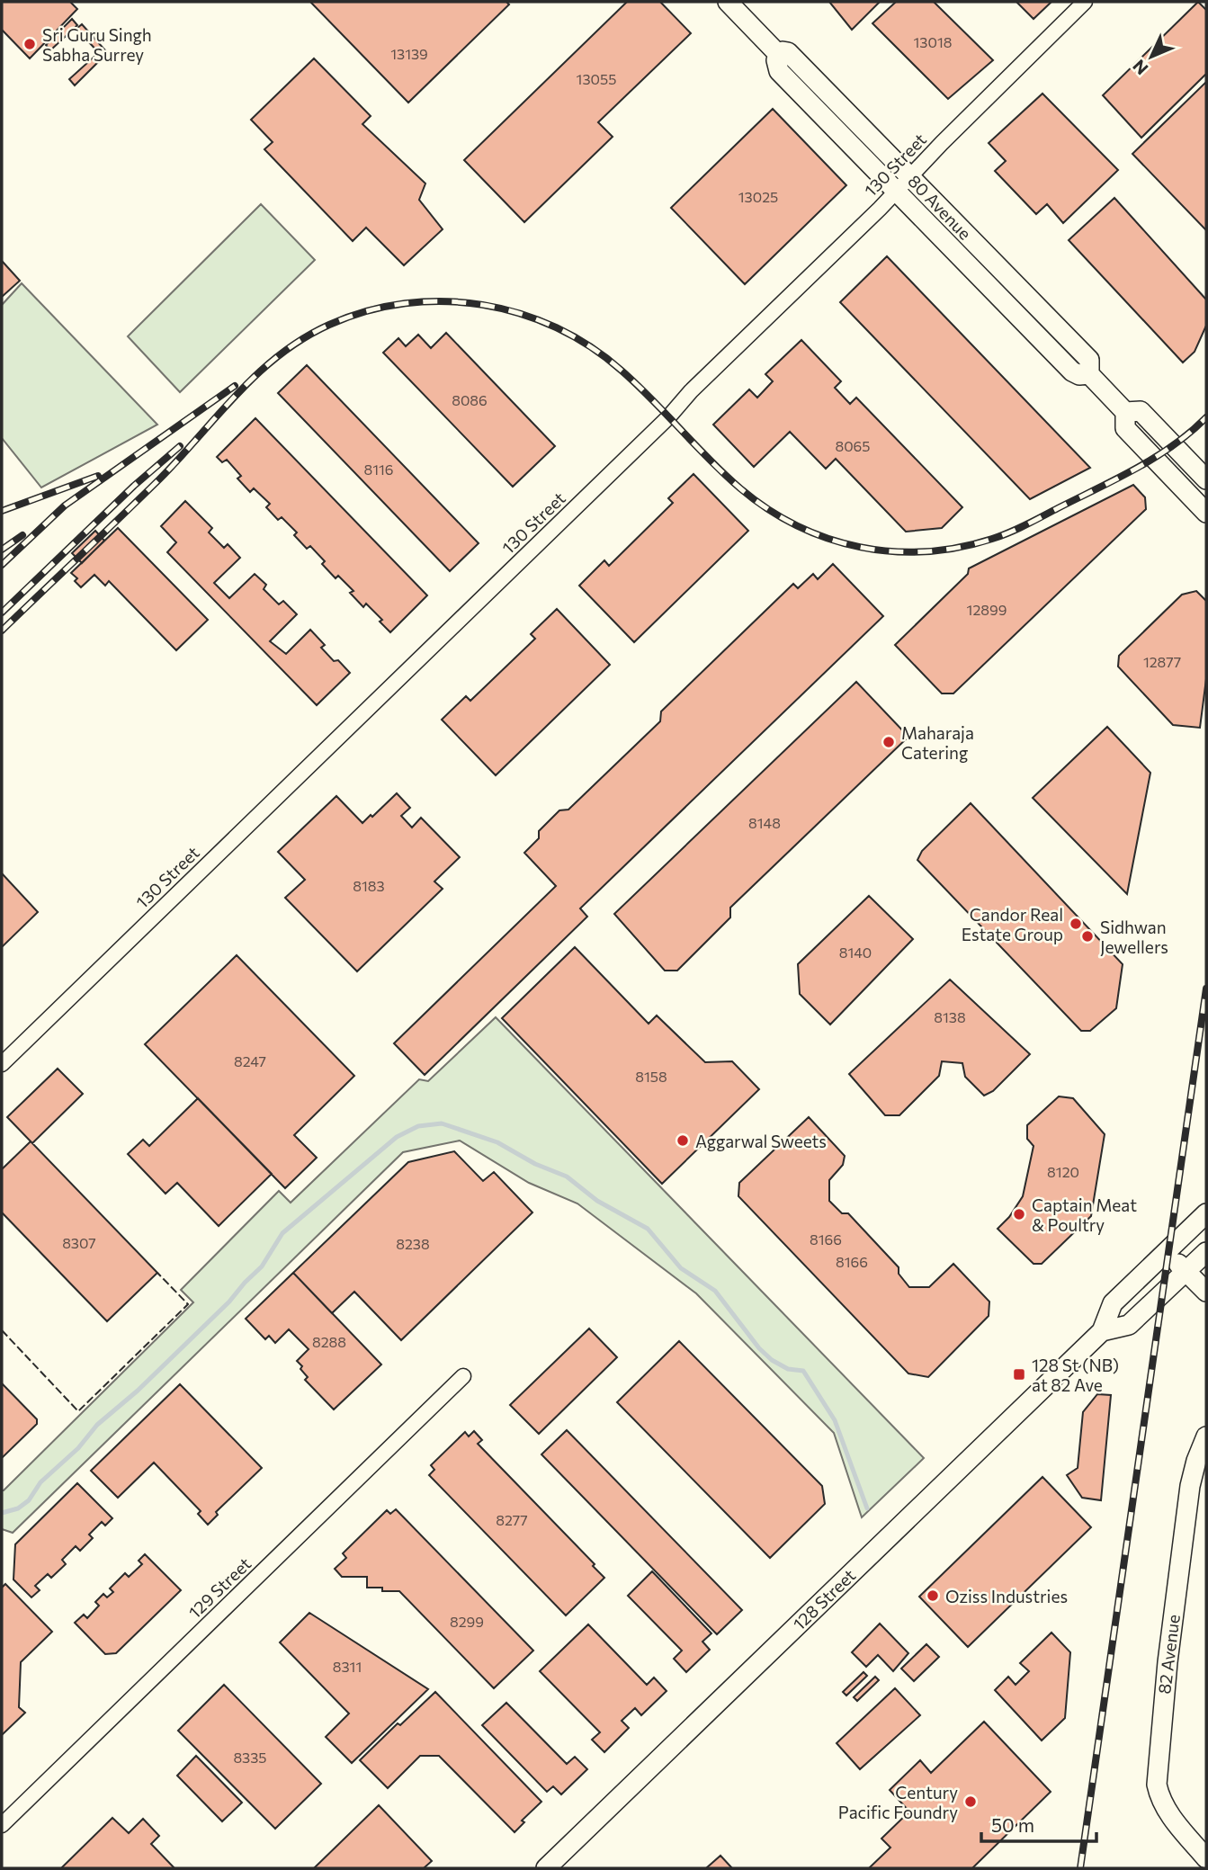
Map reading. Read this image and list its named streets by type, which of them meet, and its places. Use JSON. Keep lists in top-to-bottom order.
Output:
{
  "streets": {
    "main road": ["80 Avenue", "128 Street", "82 Avenue"],
    "street": ["130 Street", "129 Street"]
  },
  "crossings": [
    ["130 Street", "80 Avenue"]
  ],
  "places": {
    "other": [
      "Sri Guru Singh Sabha Surrey",
      "Maharaja Catering",
      "Candor Real Estate Group",
      "Sidhwan Jewellers",
      "Aggarwal Sweets",
      "Captain Meat & Poultry",
      "Oziss Industries",
      "Century Pacific Foundry"
    ],
    "transit": ["128 St (NB) at 82 Ave"]
  },
  "house_numbers": [
    "13018",
    "13139",
    "13055",
    "13025",
    "8086",
    "8065",
    "8116",
    "12899",
    "12877",
    "8148",
    "8183",
    "8140",
    "8138",
    "8247",
    "8158",
    "8120",
    "8166",
    "8307",
    "8238",
    "8166",
    "8288",
    "8277",
    "8299",
    "8311",
    "8335"
  ],
  "scale_bar": "50 m",
  "north": "bottom left"
}
